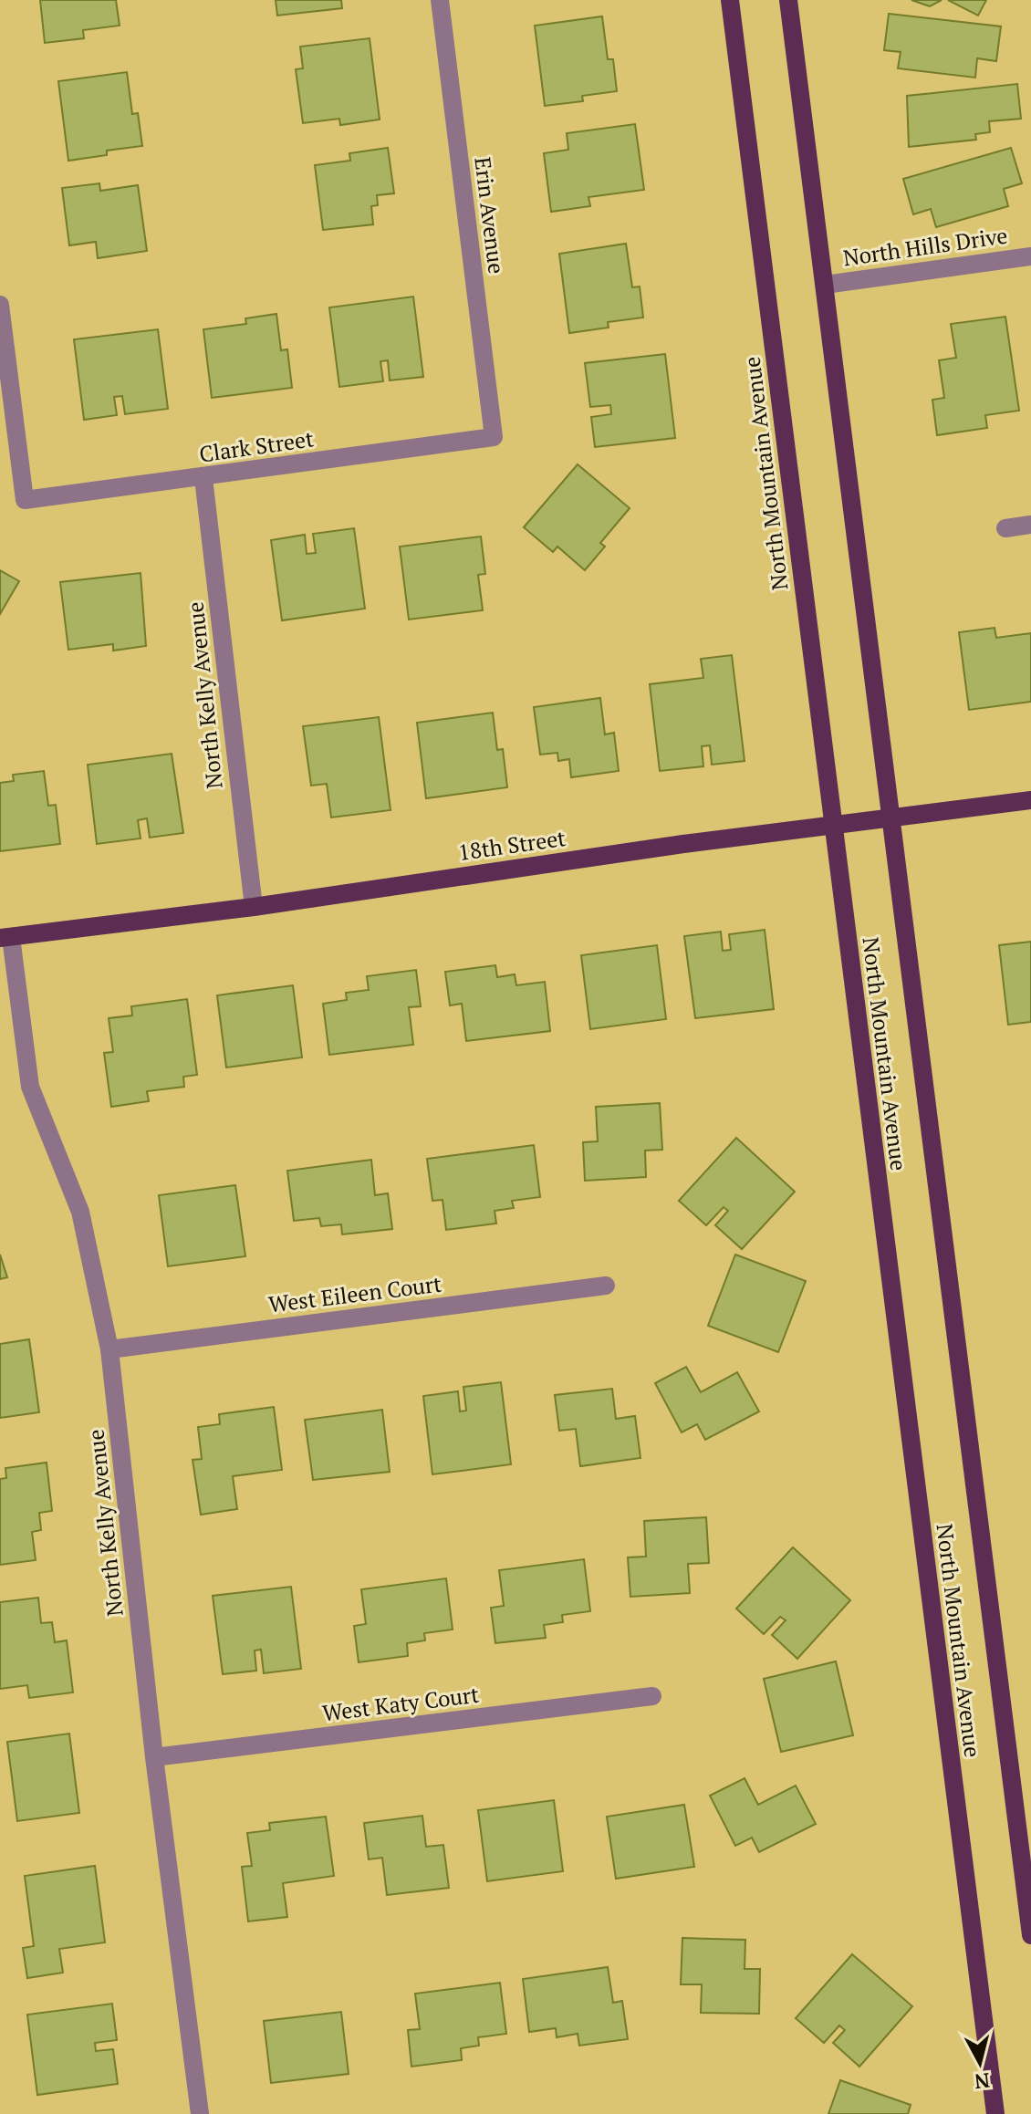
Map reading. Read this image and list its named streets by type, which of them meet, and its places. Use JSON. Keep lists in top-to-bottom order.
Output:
{
  "streets": {
    "main road": ["North Mountain Avenue", "18th Street"],
    "street": [
      "Erin Avenue",
      "North Hills Drive",
      "Clark Street",
      "North Kelly Avenue",
      "West Eileen Court",
      "West Katy Court"
    ]
  },
  "crossings": [
    ["Erin Avenue", "Clark Street"],
    ["North Hills Drive", "North Mountain Avenue"],
    ["Clark Street", "North Kelly Avenue"],
    ["North Mountain Avenue", "18th Street"],
    ["North Kelly Avenue", "18th Street"],
    ["North Kelly Avenue", "West Eileen Court"],
    ["North Kelly Avenue", "West Katy Court"]
  ],
  "north": "bottom"
}
